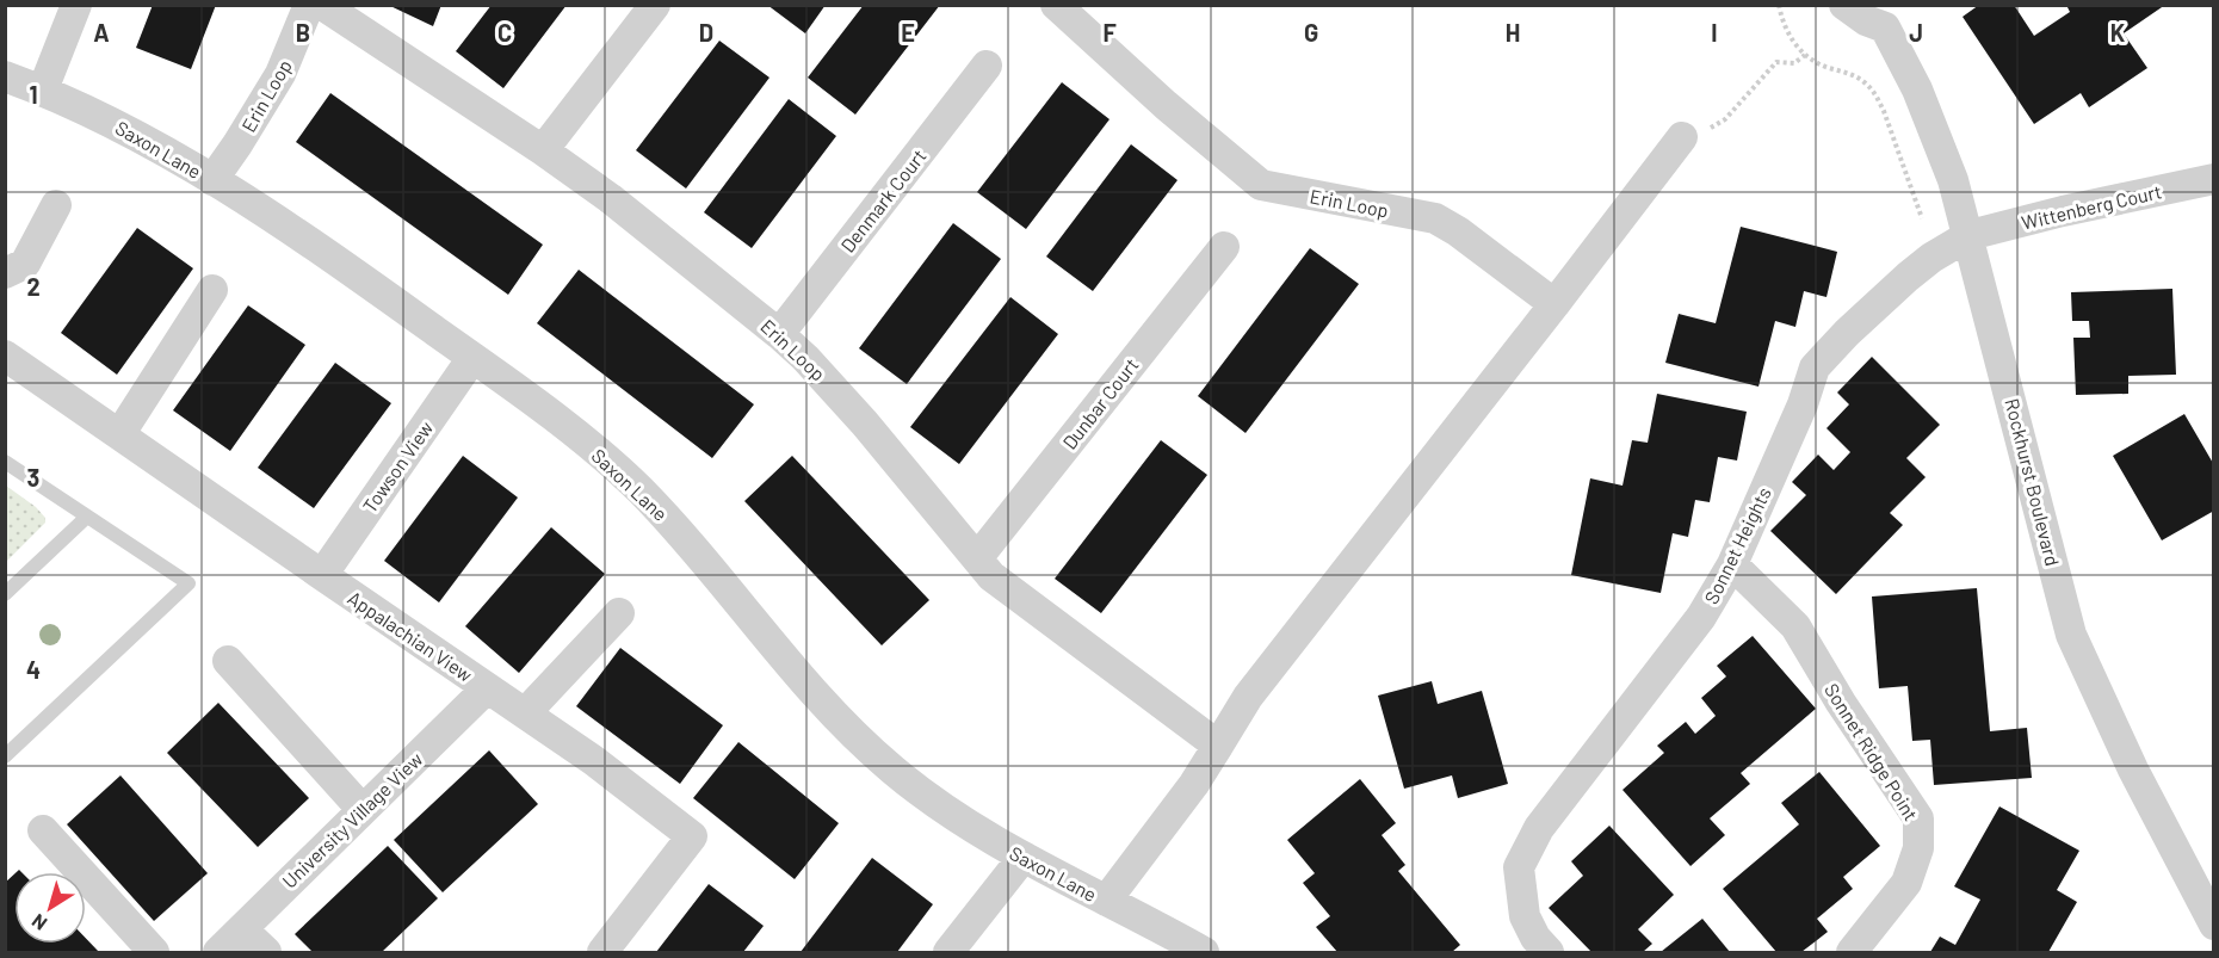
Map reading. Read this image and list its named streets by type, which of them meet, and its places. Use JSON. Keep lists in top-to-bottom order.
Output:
{
  "streets": {
    "street": [
      "Erin Loop",
      "Saxon Lane",
      "Denmark Court",
      "Wittenberg Court",
      "Dunbar Court",
      "Towson View",
      "Rockhurst Boulevard",
      "Sonnet Heights",
      "Appalachian View",
      "Sonnet Ridge Point",
      "University Village View"
    ]
  },
  "crossings": [
    ["Erin Loop", "Saxon Lane"],
    ["Erin Loop", "Denmark Court"],
    ["Erin Loop", "Dunbar Court"],
    ["Saxon Lane", "Towson View"],
    ["Wittenberg Court", "Rockhurst Boulevard"],
    ["Wittenberg Court", "Sonnet Heights"],
    ["Towson View", "Appalachian View"],
    ["Rockhurst Boulevard", "Sonnet Heights"],
    ["Sonnet Heights", "Sonnet Ridge Point"],
    ["Appalachian View", "University Village View"]
  ],
  "north": "bottom left",
  "grid": {
    "columns": [
      "A",
      "B",
      "C",
      "D",
      "E",
      "F",
      "G",
      "H",
      "I",
      "J",
      "K"
    ],
    "rows": [
      "1",
      "2",
      "3",
      "4"
    ]
  }
}
